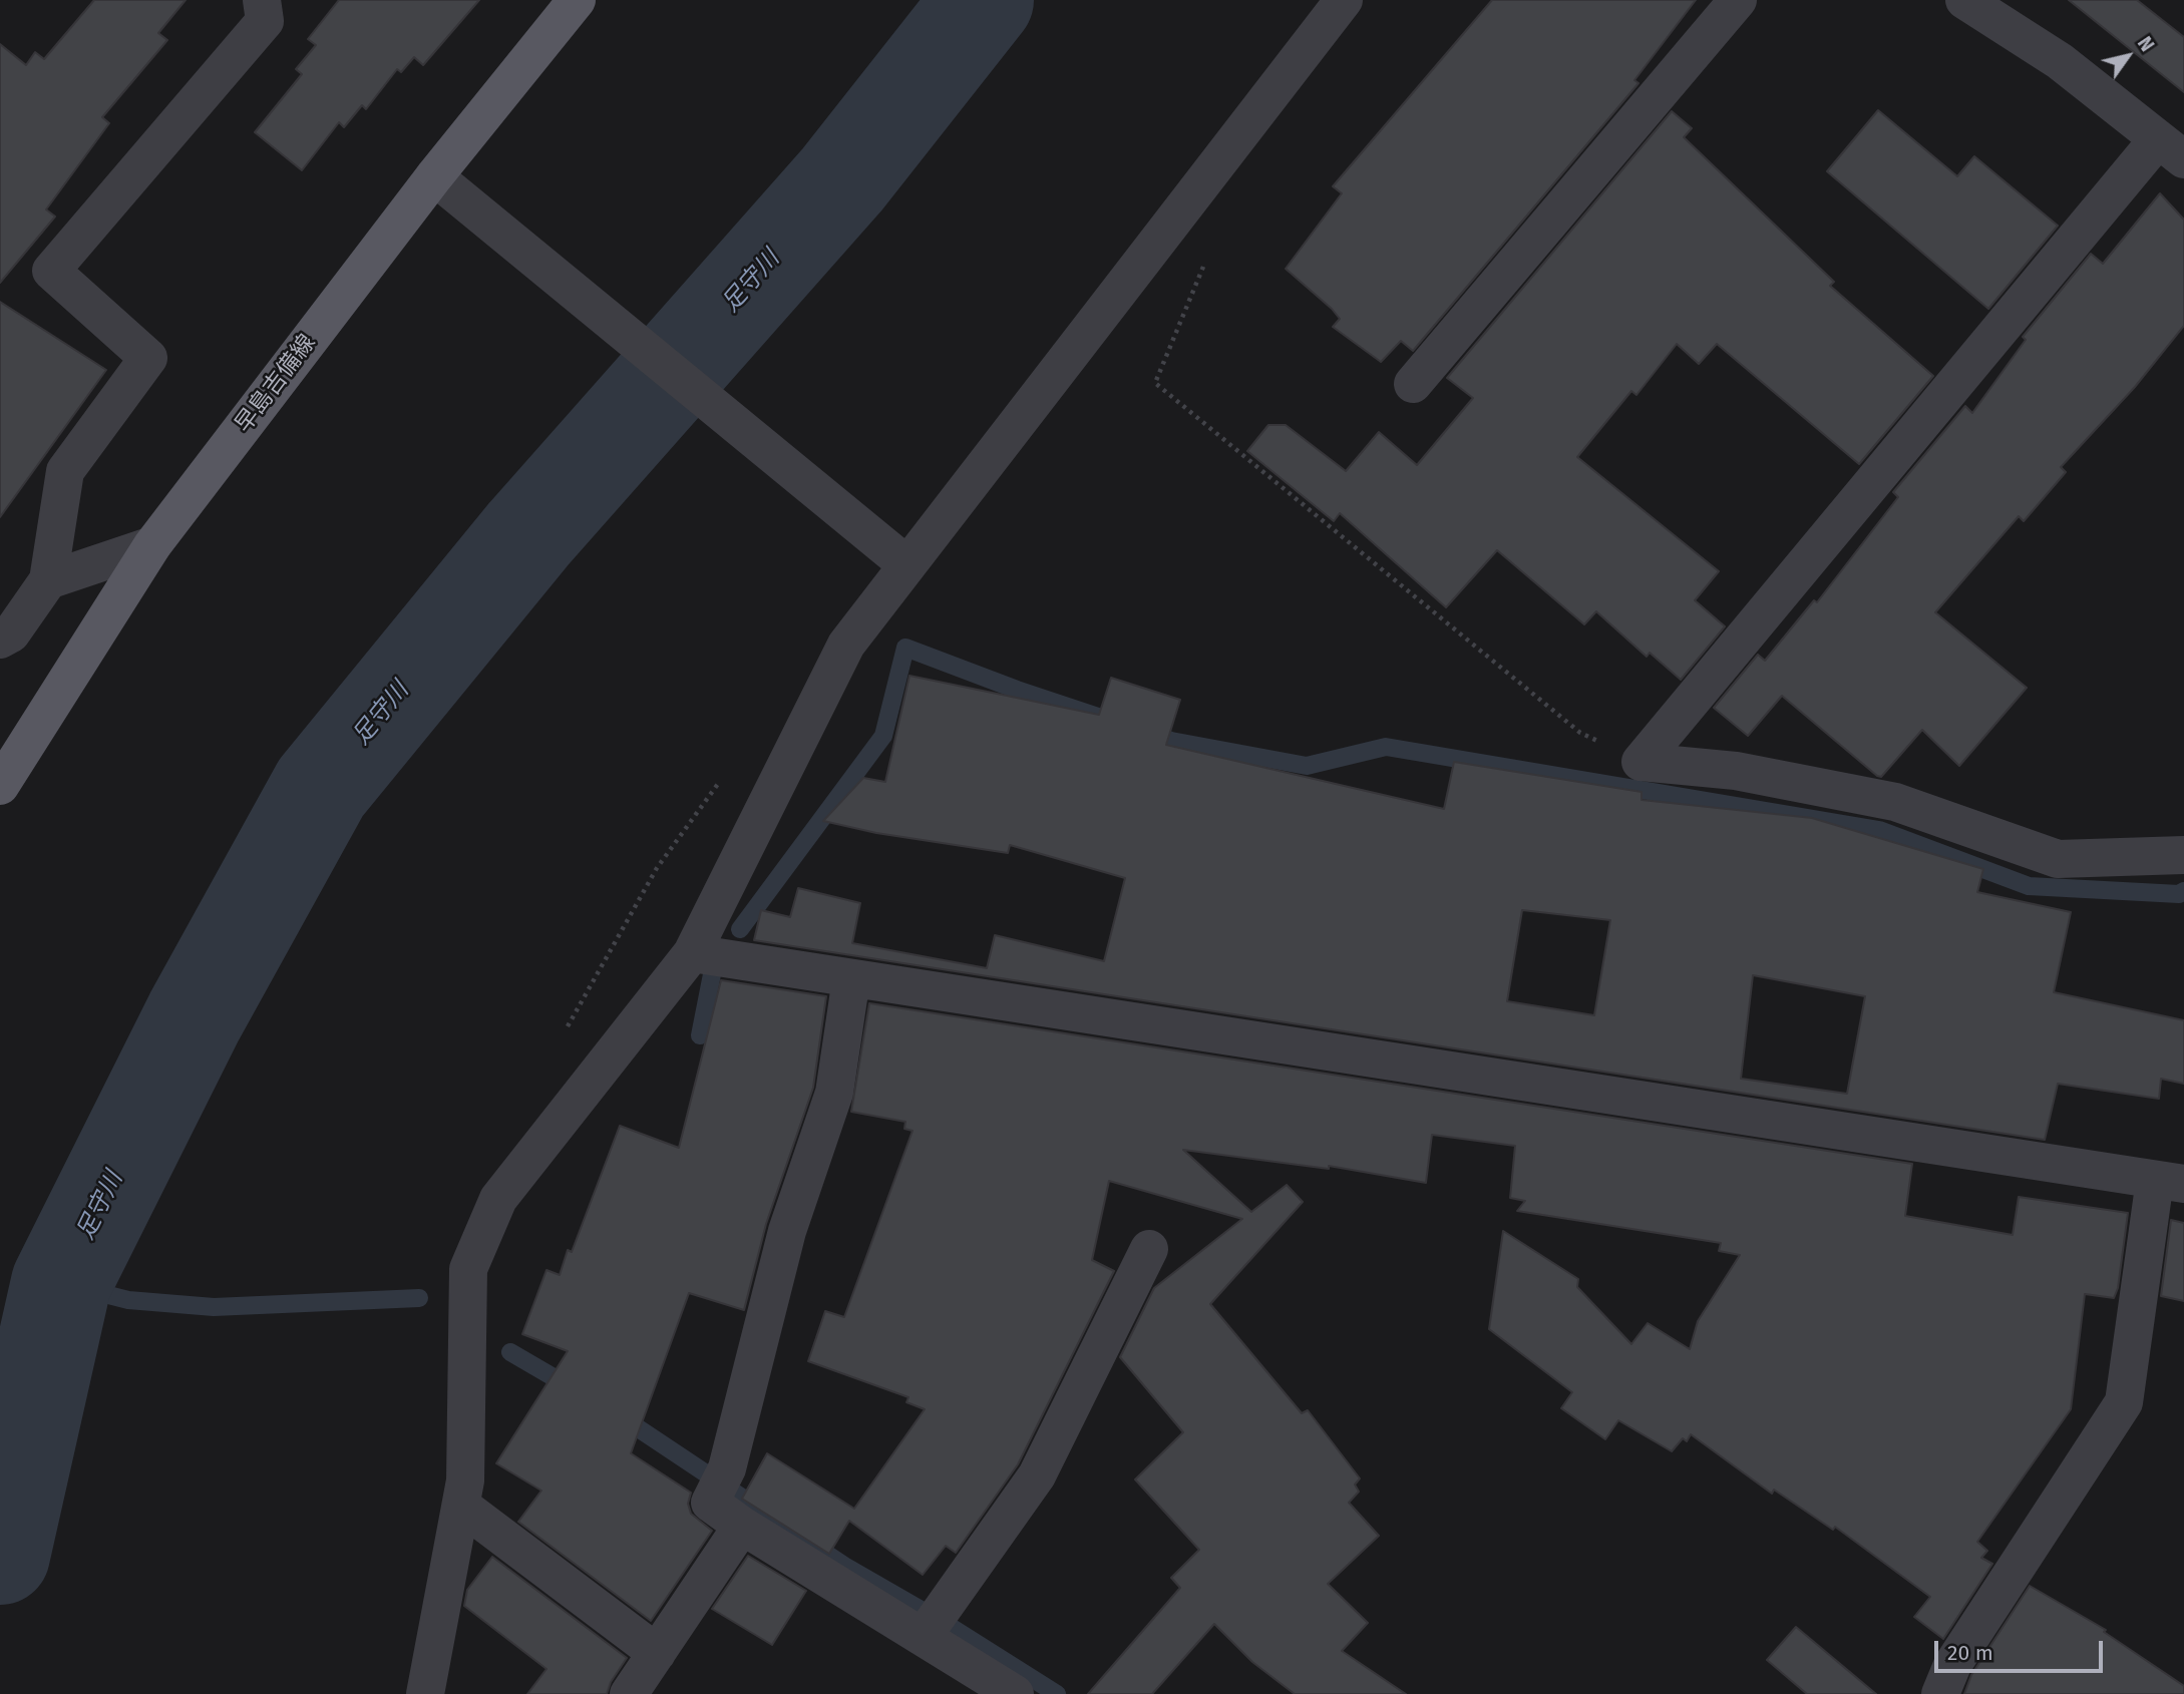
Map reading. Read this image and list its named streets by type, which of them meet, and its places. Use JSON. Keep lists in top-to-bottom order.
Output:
{
  "streets": {
    "main road": ["早島吉備線"]
  },
  "water": ["足守川"],
  "scale_bar": "20 m",
  "north": "top right"
}
